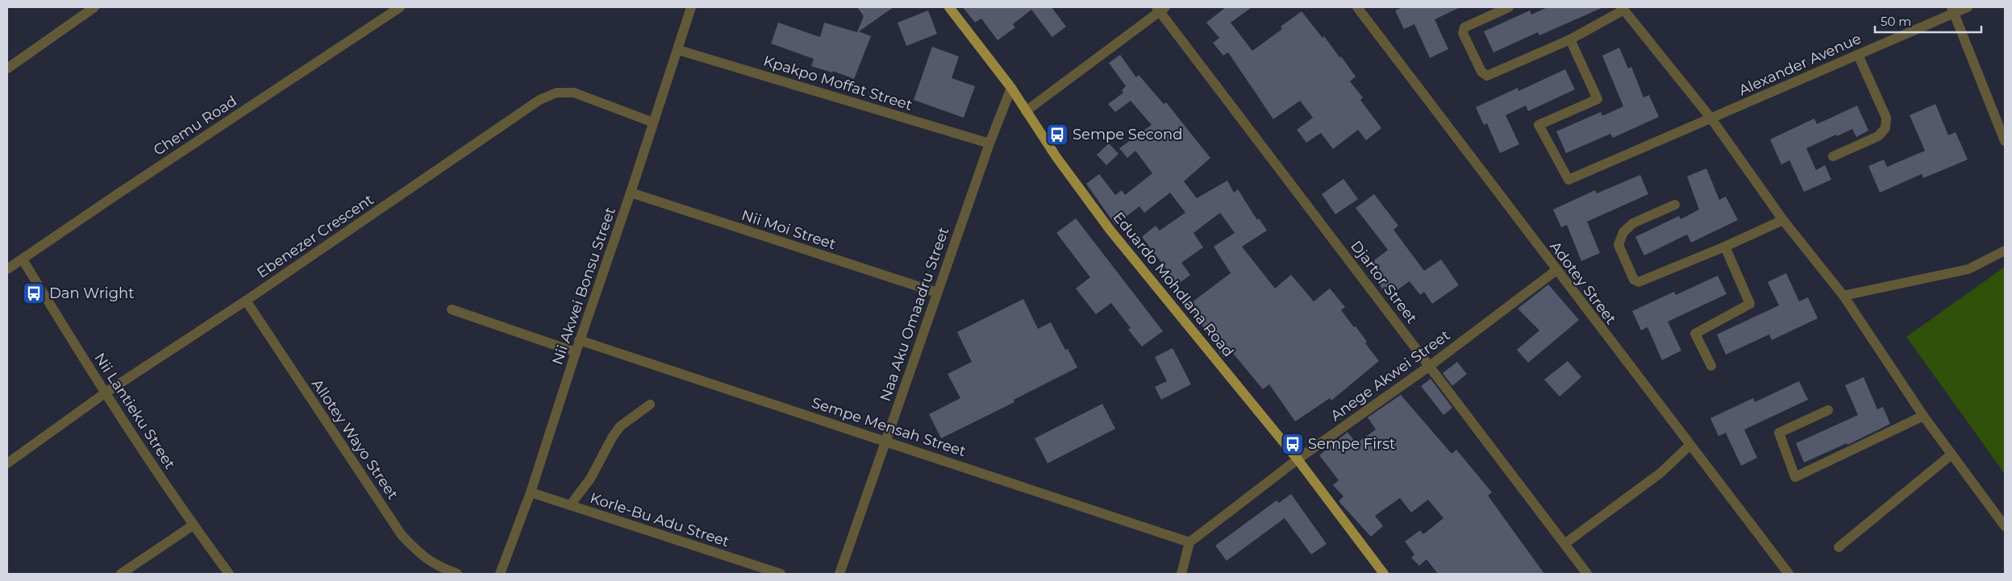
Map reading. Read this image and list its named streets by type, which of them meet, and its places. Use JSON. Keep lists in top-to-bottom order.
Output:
{
  "streets": {
    "main road": ["Eduardo Mohdlana Road"],
    "street": [
      "Alexander Avenue",
      "Kpakpo Moffat Street",
      "Chemu Road",
      "Nii Moi Street",
      "Ebenezer Crescent",
      "Djartor Street",
      "Adotey Street",
      "Nii Akwei Bonsu Street",
      "Naa Aku Omaadru Street",
      "Anege Akwei Street",
      "Nii Lantieku Street",
      "Sempe Mensah Street",
      "Allotey Wayo Street",
      "Korle-Bu Adu Street"
    ]
  },
  "crossings": [
    ["Kpakpo Moffat Street", "Nii Akwei Bonsu Street"],
    ["Kpakpo Moffat Street", "Naa Aku Omaadru Street"],
    ["Chemu Road", "Nii Lantieku Street"],
    ["Nii Moi Street", "Nii Akwei Bonsu Street"],
    ["Nii Moi Street", "Naa Aku Omaadru Street"],
    ["Ebenezer Crescent", "Nii Akwei Bonsu Street"],
    ["Ebenezer Crescent", "Nii Lantieku Street"],
    ["Ebenezer Crescent", "Allotey Wayo Street"],
    ["Djartor Street", "Anege Akwei Street"],
    ["Adotey Street", "Anege Akwei Street"],
    ["Eduardo Mohdlana Road", "Naa Aku Omaadru Street"],
    ["Eduardo Mohdlana Road", "Anege Akwei Street"],
    ["Nii Akwei Bonsu Street", "Sempe Mensah Street"],
    ["Nii Akwei Bonsu Street", "Korle-Bu Adu Street"],
    ["Naa Aku Omaadru Street", "Sempe Mensah Street"],
    ["Anege Akwei Street", "Sempe Mensah Street"]
  ],
  "places": {
    "bus stop": ["Sempe Second", "Dan Wright", "Sempe First"]
  },
  "scale_bar": "50 m"
}
